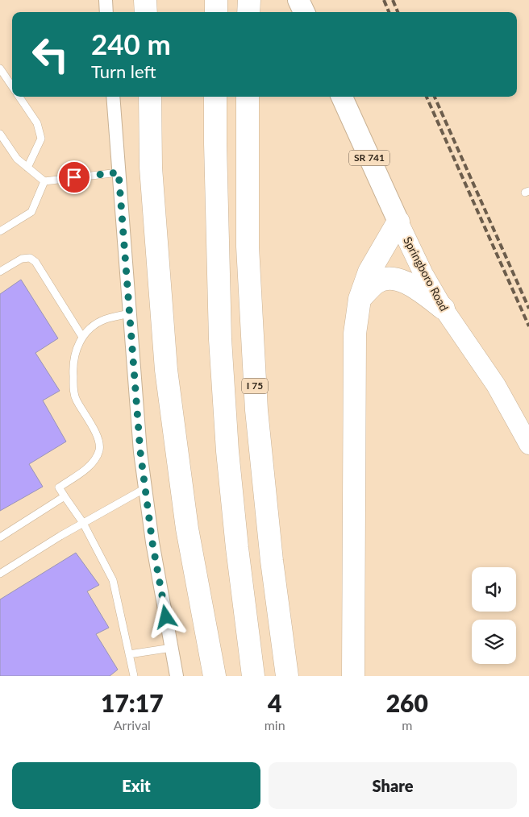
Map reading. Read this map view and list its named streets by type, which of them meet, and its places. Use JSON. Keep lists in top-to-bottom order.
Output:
{
  "streets": {
    "highway": ["I 75"],
    "main road": ["SR 741", "Springboro Road"]
  },
  "page": {
    "turn": ["240 m", "Turn left"],
    "eta": [
      "17:17",
      "Arrival",
      "4",
      "min",
      "260",
      "m"
    ],
    "buttons": ["Exit", "Share"]
  }
}
